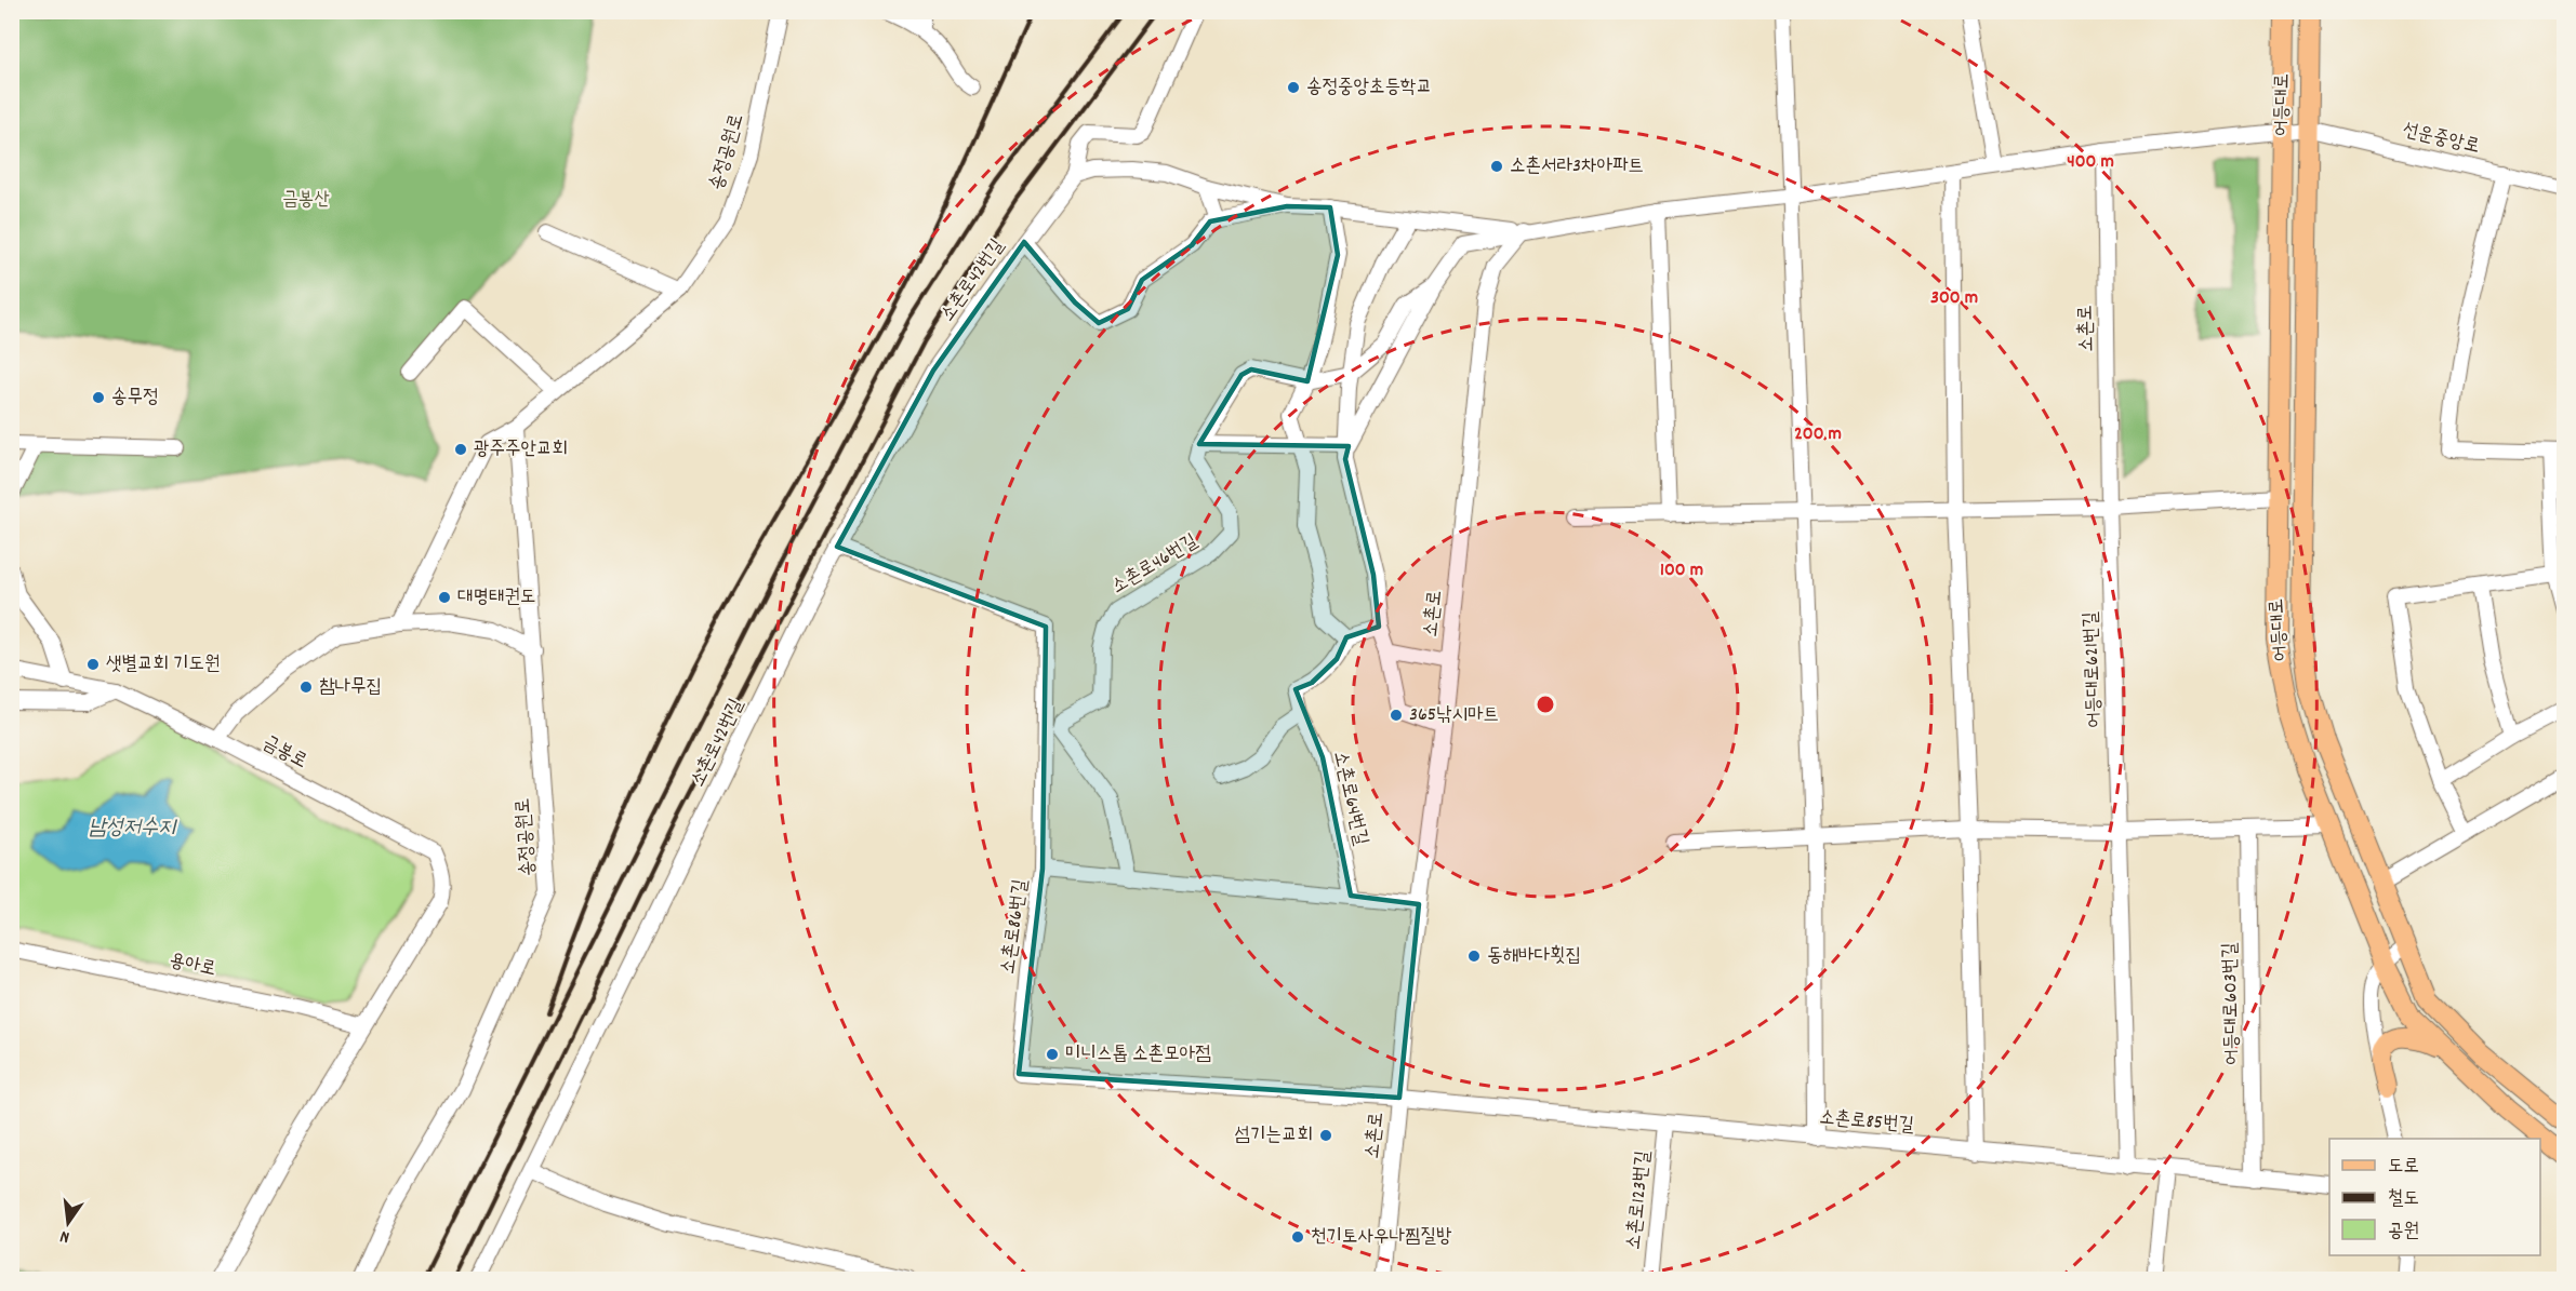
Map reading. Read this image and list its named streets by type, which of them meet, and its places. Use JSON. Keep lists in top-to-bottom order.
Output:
{
  "streets": {
    "main road": ["어등대로"],
    "street": [
      "선운중앙로",
      "송정공원로",
      "소촌로42번길",
      "소촌로",
      "소촌로46번길",
      "어등대로621번길",
      "금봉로",
      "소촌로64번길",
      "소촌로86번길",
      "용아로",
      "어등대로603번길",
      "소촌로85번길",
      "소촌로123번길"
    ]
  },
  "crossings": [
    ["어등대로", "선운중앙로"],
    ["소촌로42번길", "소촌로86번길"],
    ["소촌로", "어등대로621번길"],
    ["소촌로", "소촌로86번길"],
    ["소촌로", "소촌로85번길"],
    ["어등대로621번길", "소촌로85번길"],
    ["금봉로", "용아로"],
    ["소촌로86번길", "소촌로85번길"],
    ["어등대로603번길", "소촌로85번길"],
    ["소촌로85번길", "소촌로123번길"]
  ],
  "water": ["남성저수지"],
  "parks": ["금봉산"],
  "places": [
    "송정중앙초등학교",
    "소촌서라3차아파트",
    "송무정",
    "광주주안교회",
    "대명태권도",
    "샛별교회 기도원",
    "참나무집",
    "365낚시마트",
    "동해바다횟집",
    "미니스톱 소촌모아점",
    "섬기는교회",
    "천기토사우나찜질방"
  ],
  "legend": ["도로", "철도", "공원"],
  "north": "bottom",
  "rings": [
    "400 m",
    "300 m",
    "200 m",
    "100 m"
  ]
}
